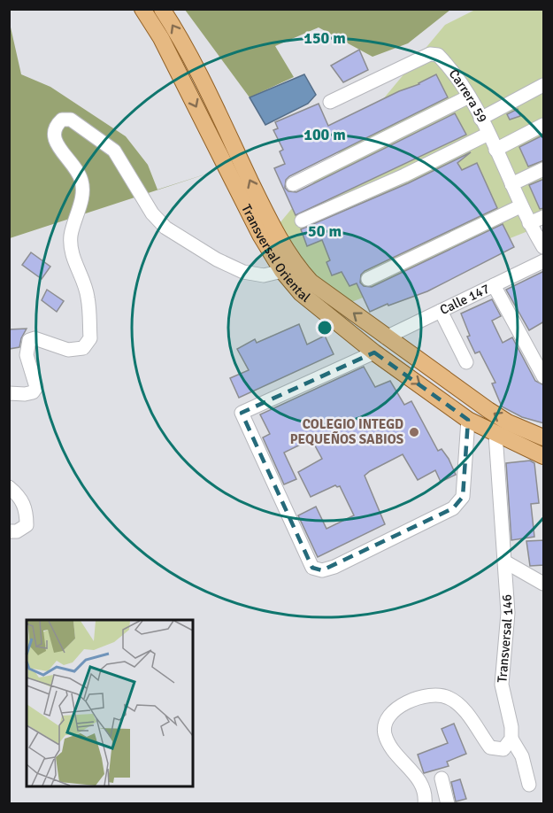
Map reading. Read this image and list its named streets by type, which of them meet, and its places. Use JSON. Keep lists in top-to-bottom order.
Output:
{
  "streets": {
    "main road": ["Transversal Oriental"],
    "street": ["Carrera 59", "Calle 147", "Transversal 146"]
  },
  "crossings": [
    ["Transversal Oriental", "Calle 147"],
    ["Transversal Oriental", "Transversal 146"]
  ],
  "places": ["COLEGIO INTEGD PEQUEÑOS SABIOS"],
  "rings": ["150 m", "100 m", "50 m"]
}
